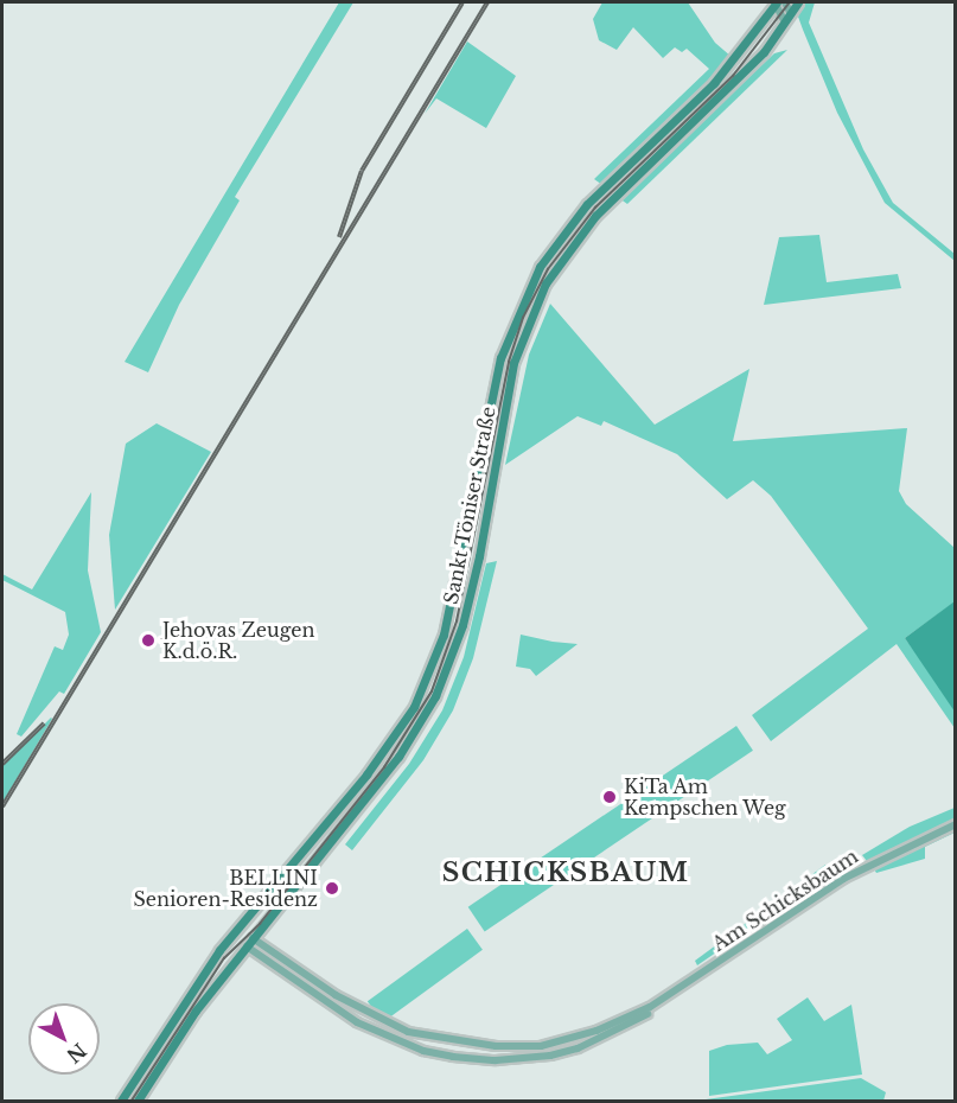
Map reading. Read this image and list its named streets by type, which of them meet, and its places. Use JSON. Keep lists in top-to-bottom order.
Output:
{
  "streets": {
    "main road": ["Sankt Töniser Straße"],
    "street": ["Am Schicksbaum"]
  },
  "crossings": [
    ["Sankt Töniser Straße", "Am Schicksbaum"]
  ],
  "districts": ["SCHICKSBAUM"],
  "places": ["Jehovas Zeugen K.d.ö.R.", "KiTa Am Kempschen Weg", "BELLINI Senioren-Residenz"],
  "north": "bottom right"
}
